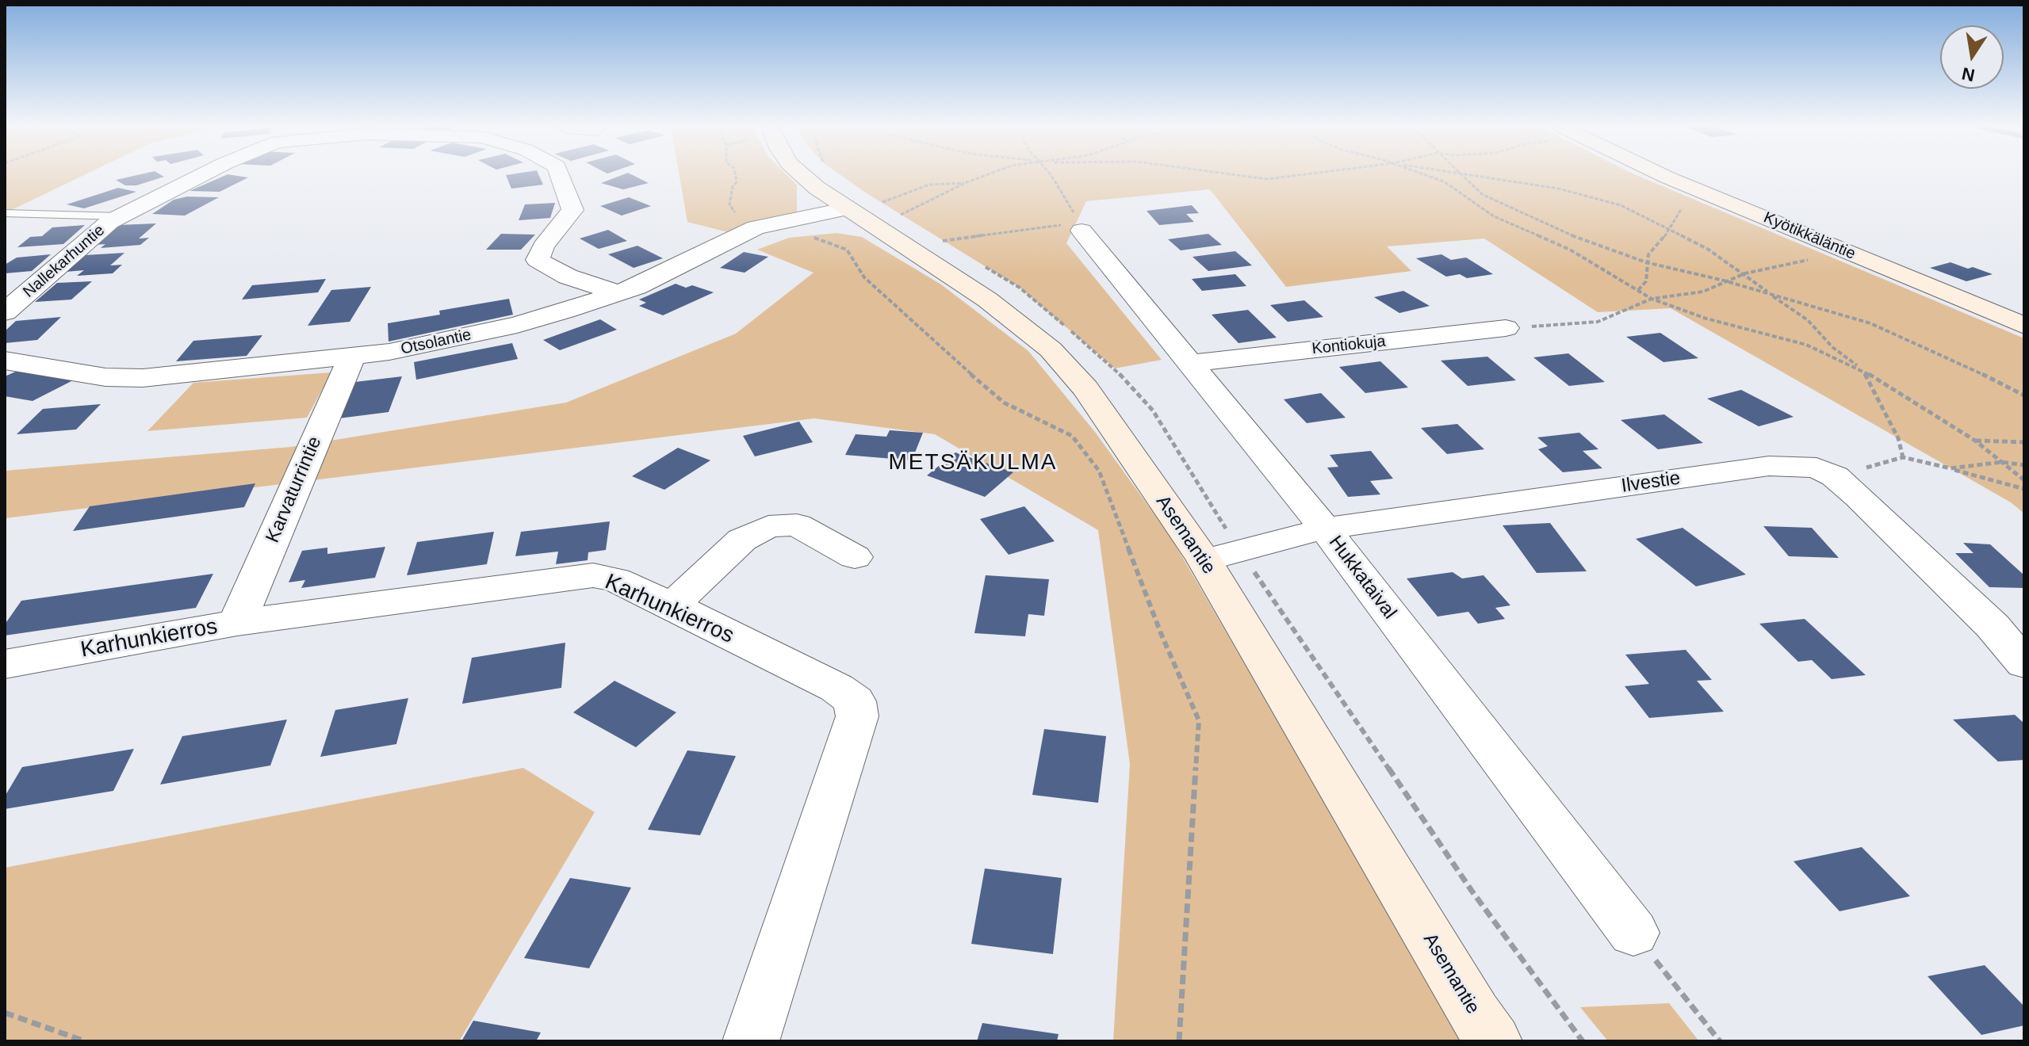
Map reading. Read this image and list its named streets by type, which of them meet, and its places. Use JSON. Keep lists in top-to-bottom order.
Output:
{
  "streets": {
    "main road": ["Kyötikkäläntie", "Asemantie"],
    "street": [
      "Nallekarhuntie",
      "Otsolantie",
      "Kontiokuja",
      "Ilvestie",
      "Karvaturrintie",
      "Hukkataival",
      "Karhunkierros"
    ]
  },
  "crossings": [
    ["Nallekarhuntie", "Otsolantie"],
    ["Otsolantie", "Karvaturrintie"],
    ["Otsolantie", "Asemantie"],
    ["Kontiokuja", "Hukkataival"],
    ["Ilvestie", "Asemantie"],
    ["Ilvestie", "Hukkataival"],
    ["Karvaturrintie", "Karhunkierros"]
  ],
  "districts": ["METSÄKULMA"],
  "north": "bottom"
}
